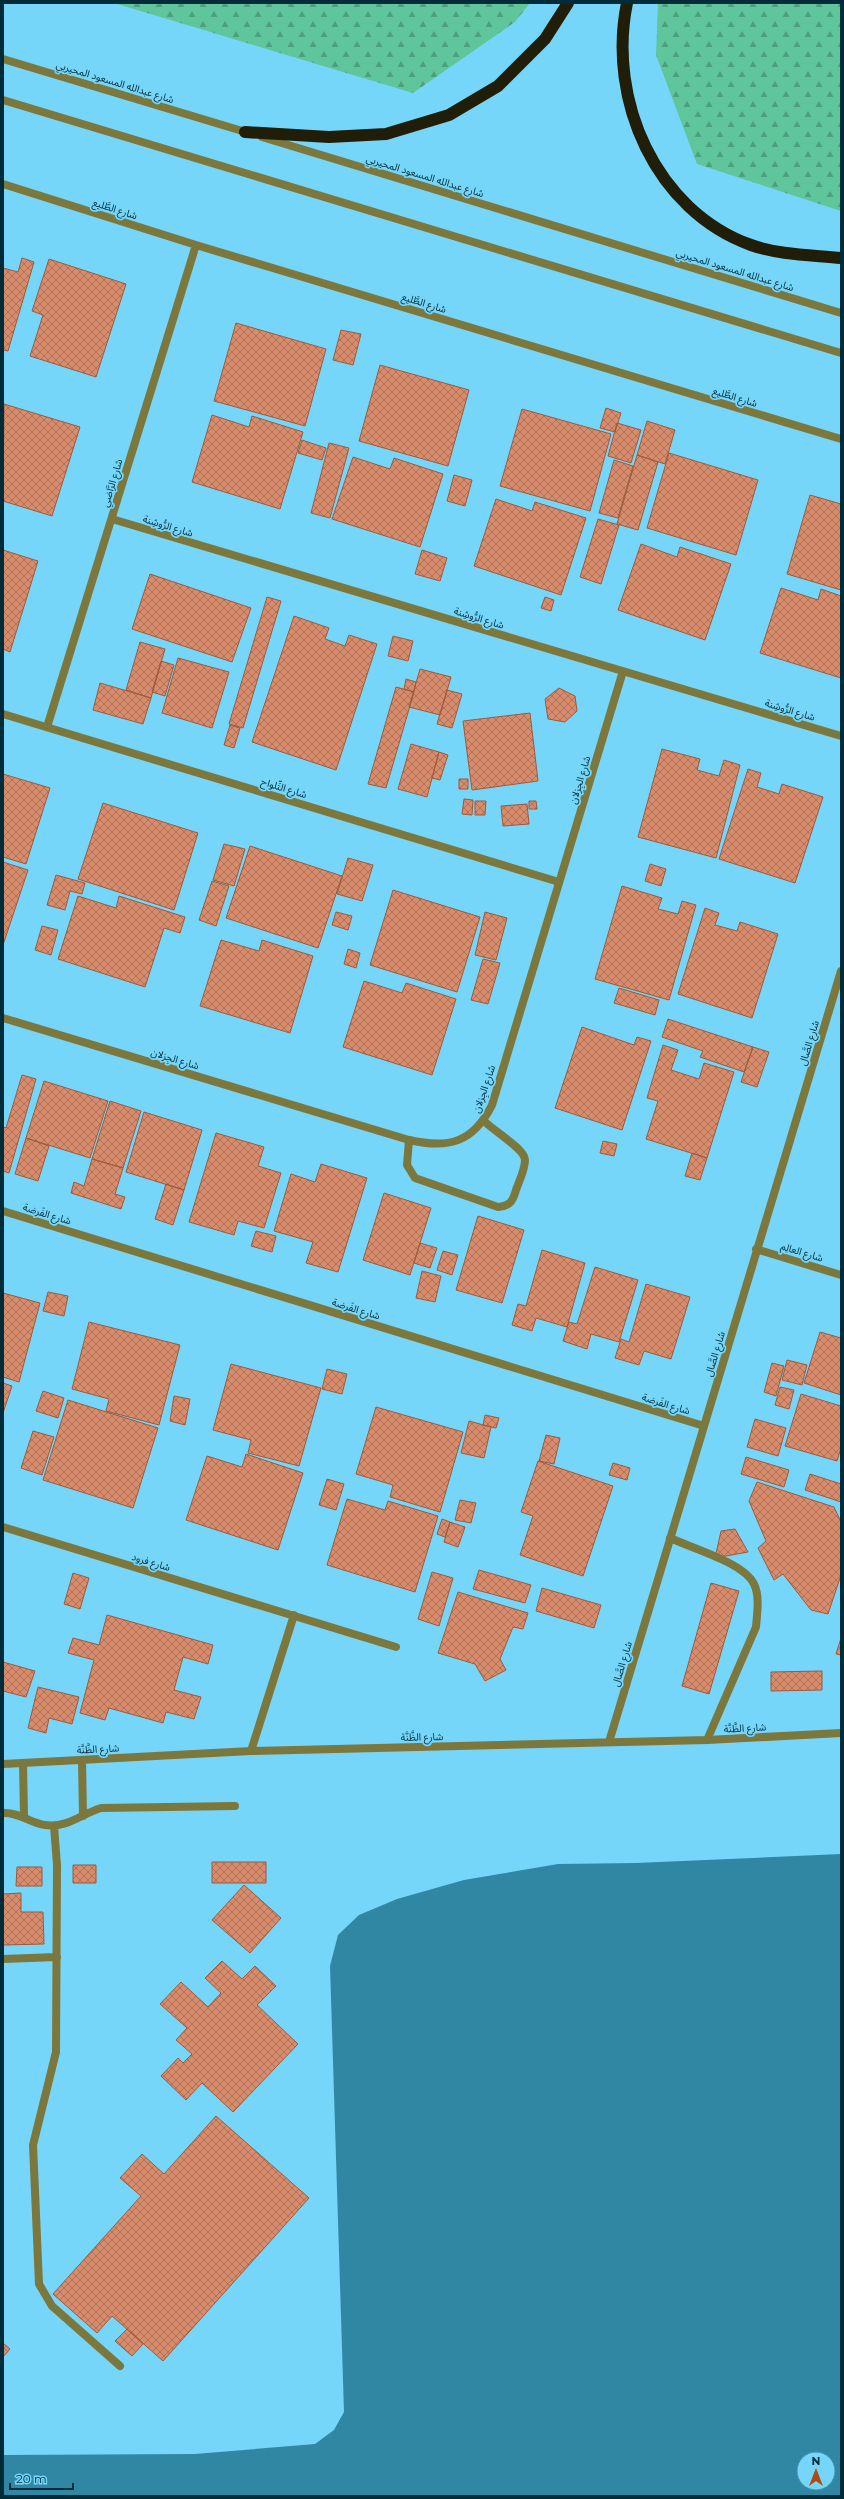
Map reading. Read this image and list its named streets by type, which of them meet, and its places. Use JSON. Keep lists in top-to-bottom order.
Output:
{
  "streets": {
    "street": [
      "شارع عبدالله المسعود المحيربي",
      "شارع الطَّليع",
      "شارع الرَّاضي",
      "شارع الرُّوشِنة",
      "شارع الجِزلان",
      "شارع التِّلواح",
      "شارع الصَّال",
      "شارع الفَرضة",
      "شارع العالِم",
      "شارع فرود",
      "شارع الظَّنَّة"
    ]
  },
  "crossings": [
    ["شارع الطَّليع", "شارع الرَّاضي"],
    ["شارع الرَّاضي", "شارع الرُّوشِنة"],
    ["شارع الرَّاضي", "شارع التِّلواح"],
    ["شارع الرُّوشِنة", "شارع الجِزلان"],
    ["شارع الجِزلان", "شارع التِّلواح"],
    ["شارع الصَّال", "شارع الفَرضة"],
    ["شارع الصَّال", "شارع العالِم"],
    ["شارع الصَّال", "شارع الظَّنَّة"]
  ],
  "scale_bar": "20 m",
  "north": "top"
}
